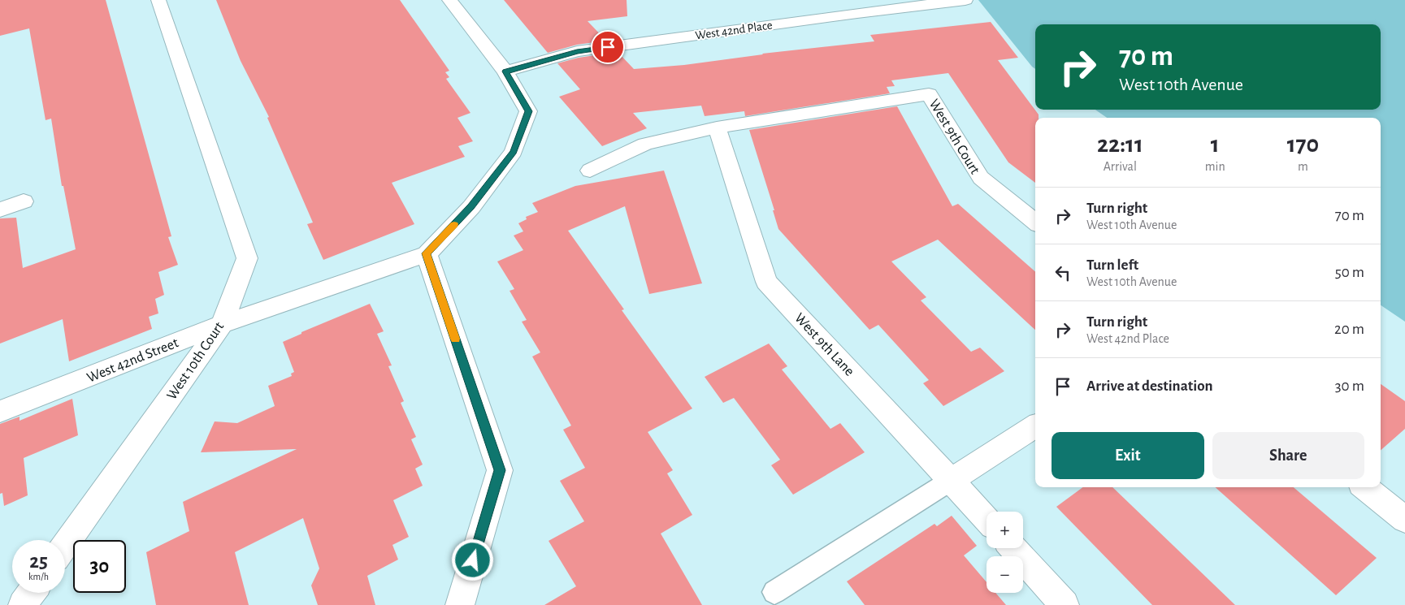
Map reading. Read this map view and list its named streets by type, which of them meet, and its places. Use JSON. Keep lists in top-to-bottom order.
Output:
{
  "streets": {
    "street": [
      "West 42nd Place",
      "West 9th Court",
      "West 9th Lane",
      "West 42nd Street",
      "West 10th Court"
    ]
  },
  "crossings": [
    ["West 9th Court", "West 9th Lane"],
    ["West 42nd Street", "West 10th Court"]
  ],
  "page": {
    "turn": ["70 m", "West 10th Avenue"],
    "eta": [
      "22:11",
      "Arrival",
      "1",
      "min",
      "170",
      "m"
    ],
    "list": [
      {
        "name": "Turn right",
        "note": "West 10th Avenue",
        "value": "70 m"
      },
      {
        "name": "Turn left",
        "note": "West 10th Avenue",
        "value": "50 m"
      },
      {
        "name": "Turn right",
        "note": "West 42nd Place",
        "value": "20 m"
      },
      {
        "name": "Arrive at destination",
        "value": "30 m"
      }
    ],
    "buttons": ["Exit", "Share"],
    "map_buttons": ["+", "−"],
    "speed": "25 km/h",
    "limit": "30"
  }
}
